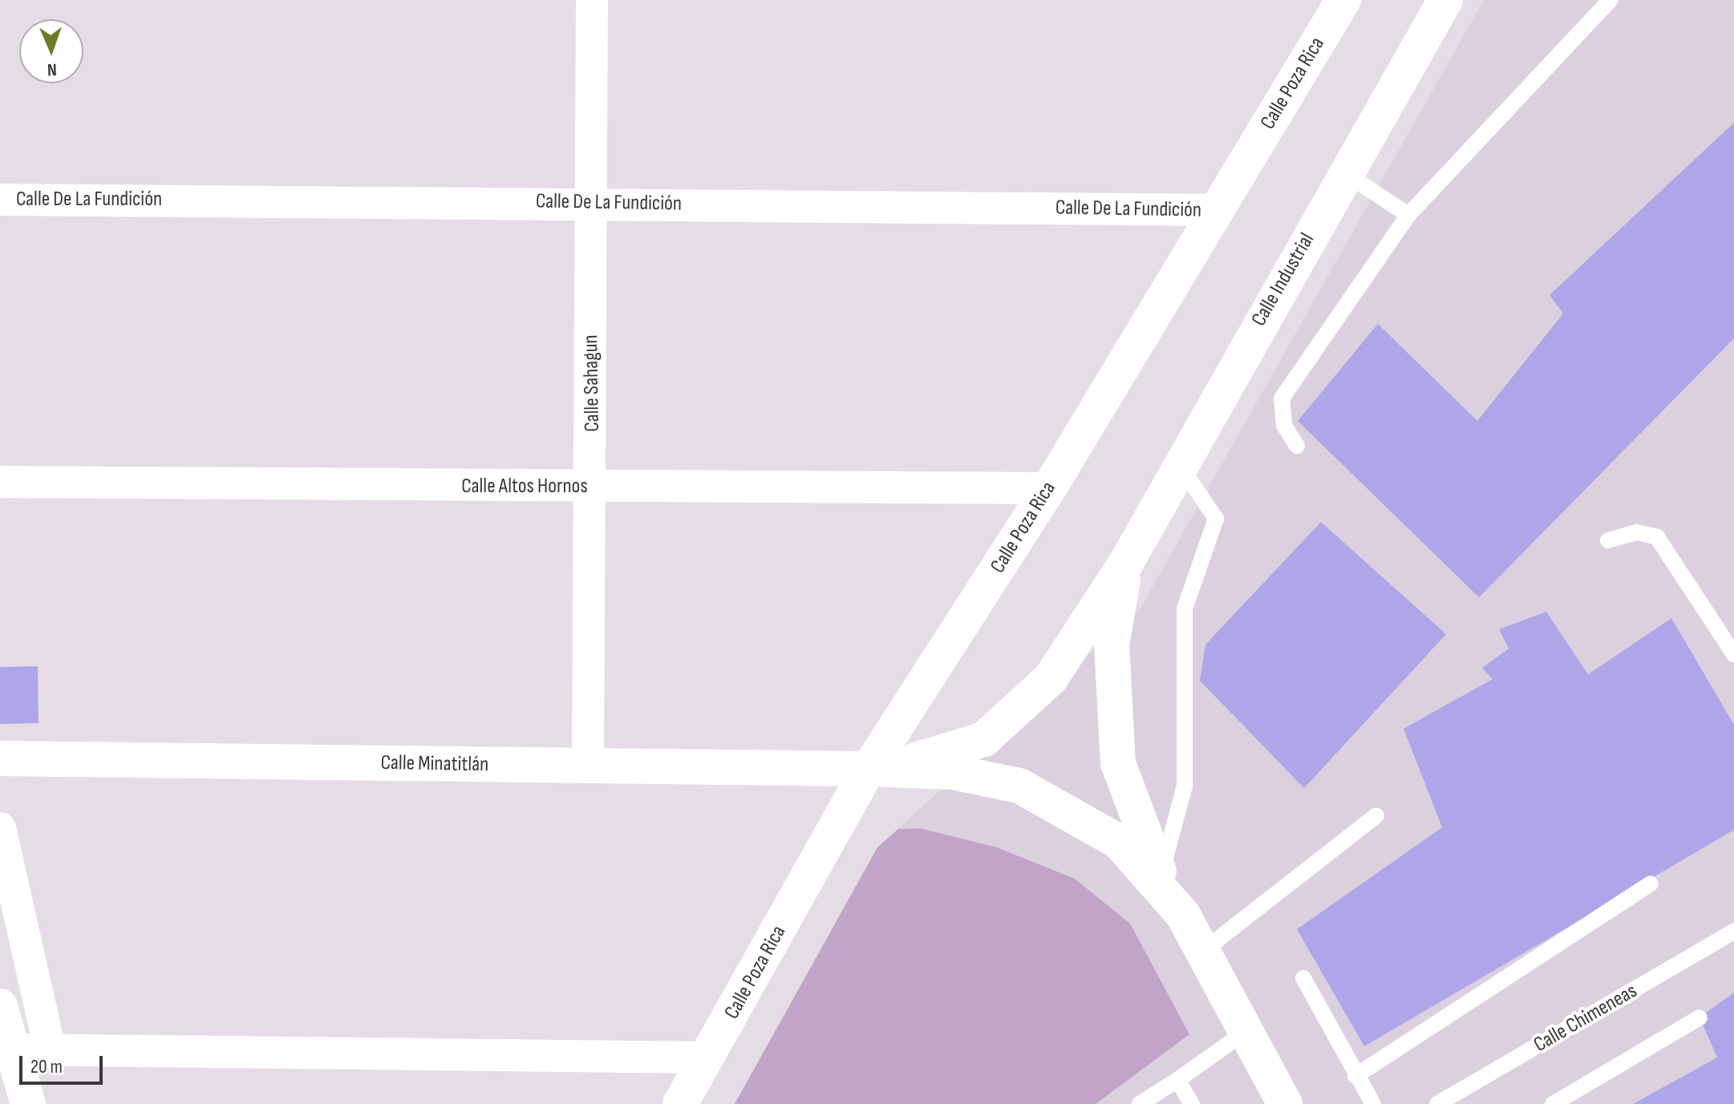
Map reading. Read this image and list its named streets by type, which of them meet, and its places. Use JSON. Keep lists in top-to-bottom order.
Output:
{
  "streets": {
    "main road": ["Calle Poza Rica", "Calle Industrial", "Calle Minatitlán"],
    "street": ["Calle De La Fundición", "Calle Sahagun", "Calle Altos Hornos"],
    "lane": ["Calle Chimeneas"]
  },
  "crossings": [
    ["Calle Poza Rica", "Calle De La Fundición"],
    ["Calle Poza Rica", "Calle Altos Hornos"],
    ["Calle Poza Rica", "Calle Minatitlán"],
    ["Calle De La Fundición", "Calle Sahagun"],
    ["Calle Sahagun", "Calle Altos Hornos"],
    ["Calle Sahagun", "Calle Minatitlán"]
  ],
  "scale_bar": "20 m",
  "north": "bottom"
}
